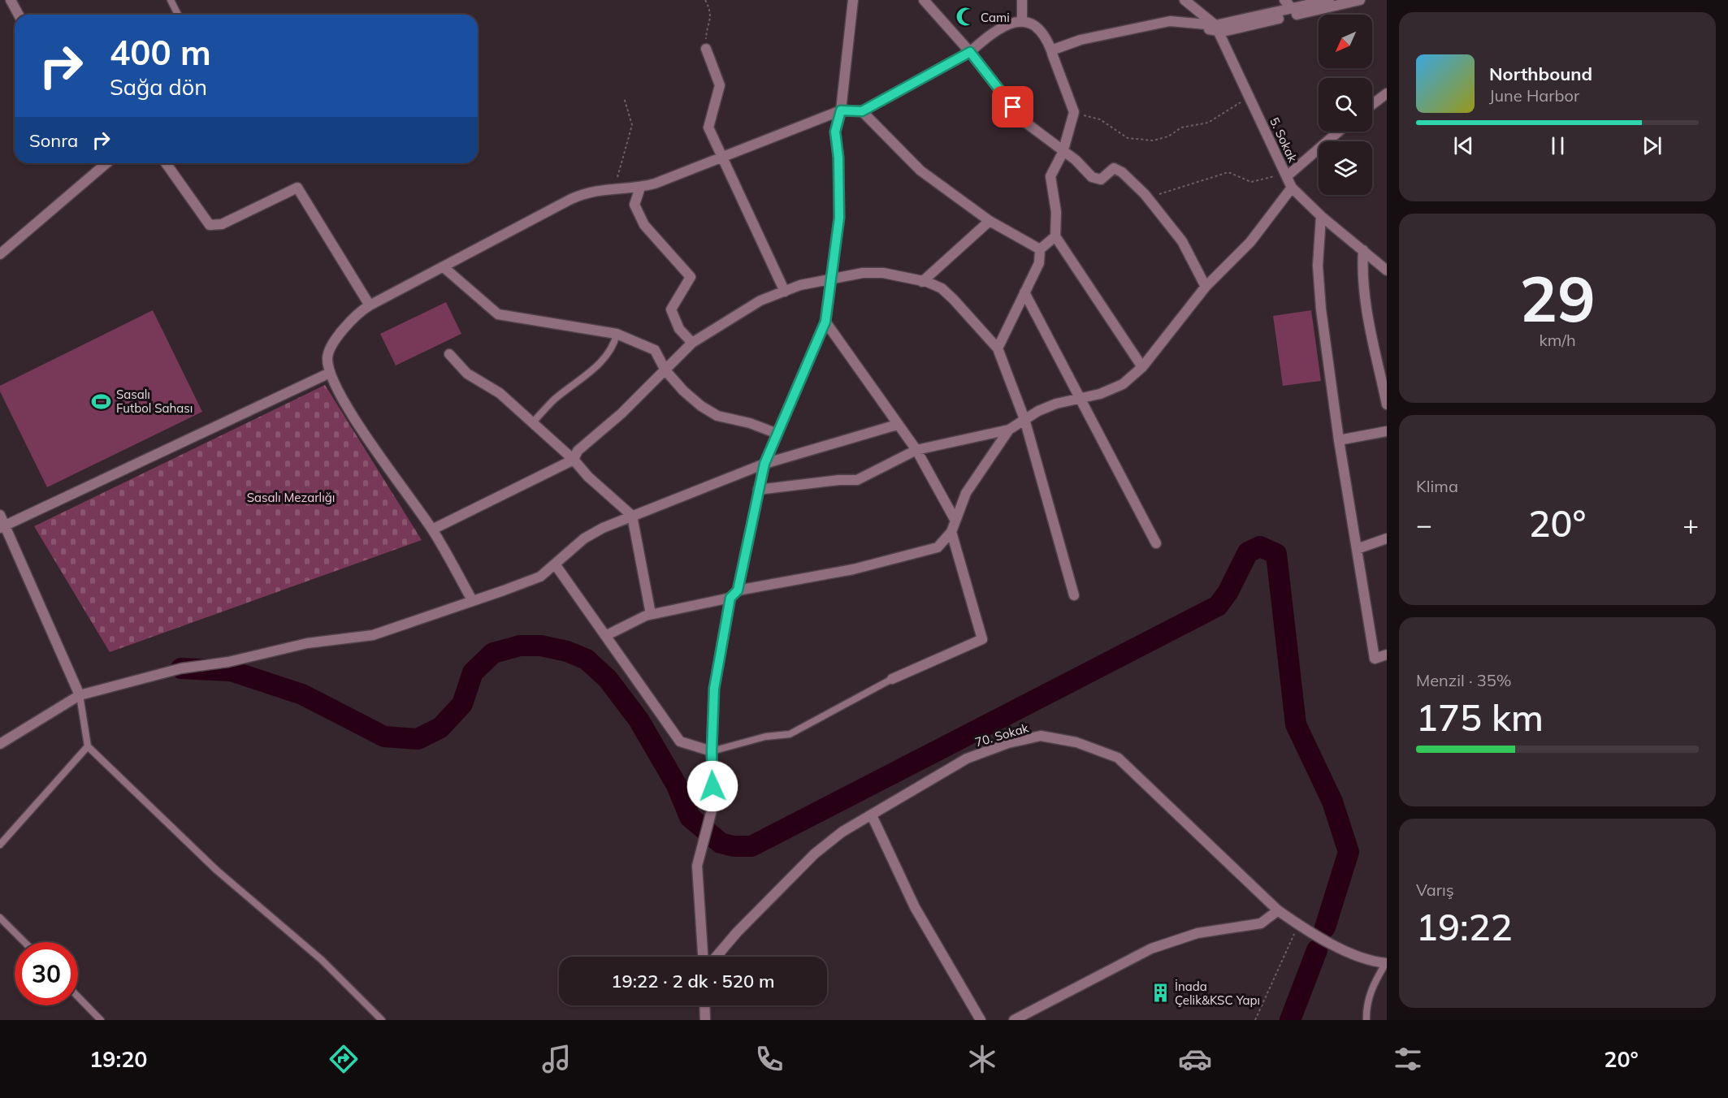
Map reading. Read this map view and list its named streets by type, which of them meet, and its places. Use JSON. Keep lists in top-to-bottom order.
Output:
{
  "streets": {
    "street": ["5. Sokak", "70. Sokak"]
  },
  "parks": ["Sasalı Mezarlığı"],
  "places": {
    "mosque": ["Cami"],
    "sports": ["Sasalı Futbol Sahası"],
    "building": ["İnada Çelik&KSC Yapı"]
  },
  "north": "bottom left",
  "page": {
    "turn": ["400 m", "Sağa dön"],
    "song": ["Northbound", "June Harbor"],
    "then": "Sonra",
    "tile": [
      ["29", "km/h"],
      "Klima",
      ["Menzil · 35%", "175 km"],
      ["Varış", "19:22"]
    ],
    "heat": ["−", "20°", "+"],
    "limit": "30",
    "trip": "19:22 · 2 dk · 520 m",
    "tabs": ["19:20", "20°"]
  }
}
